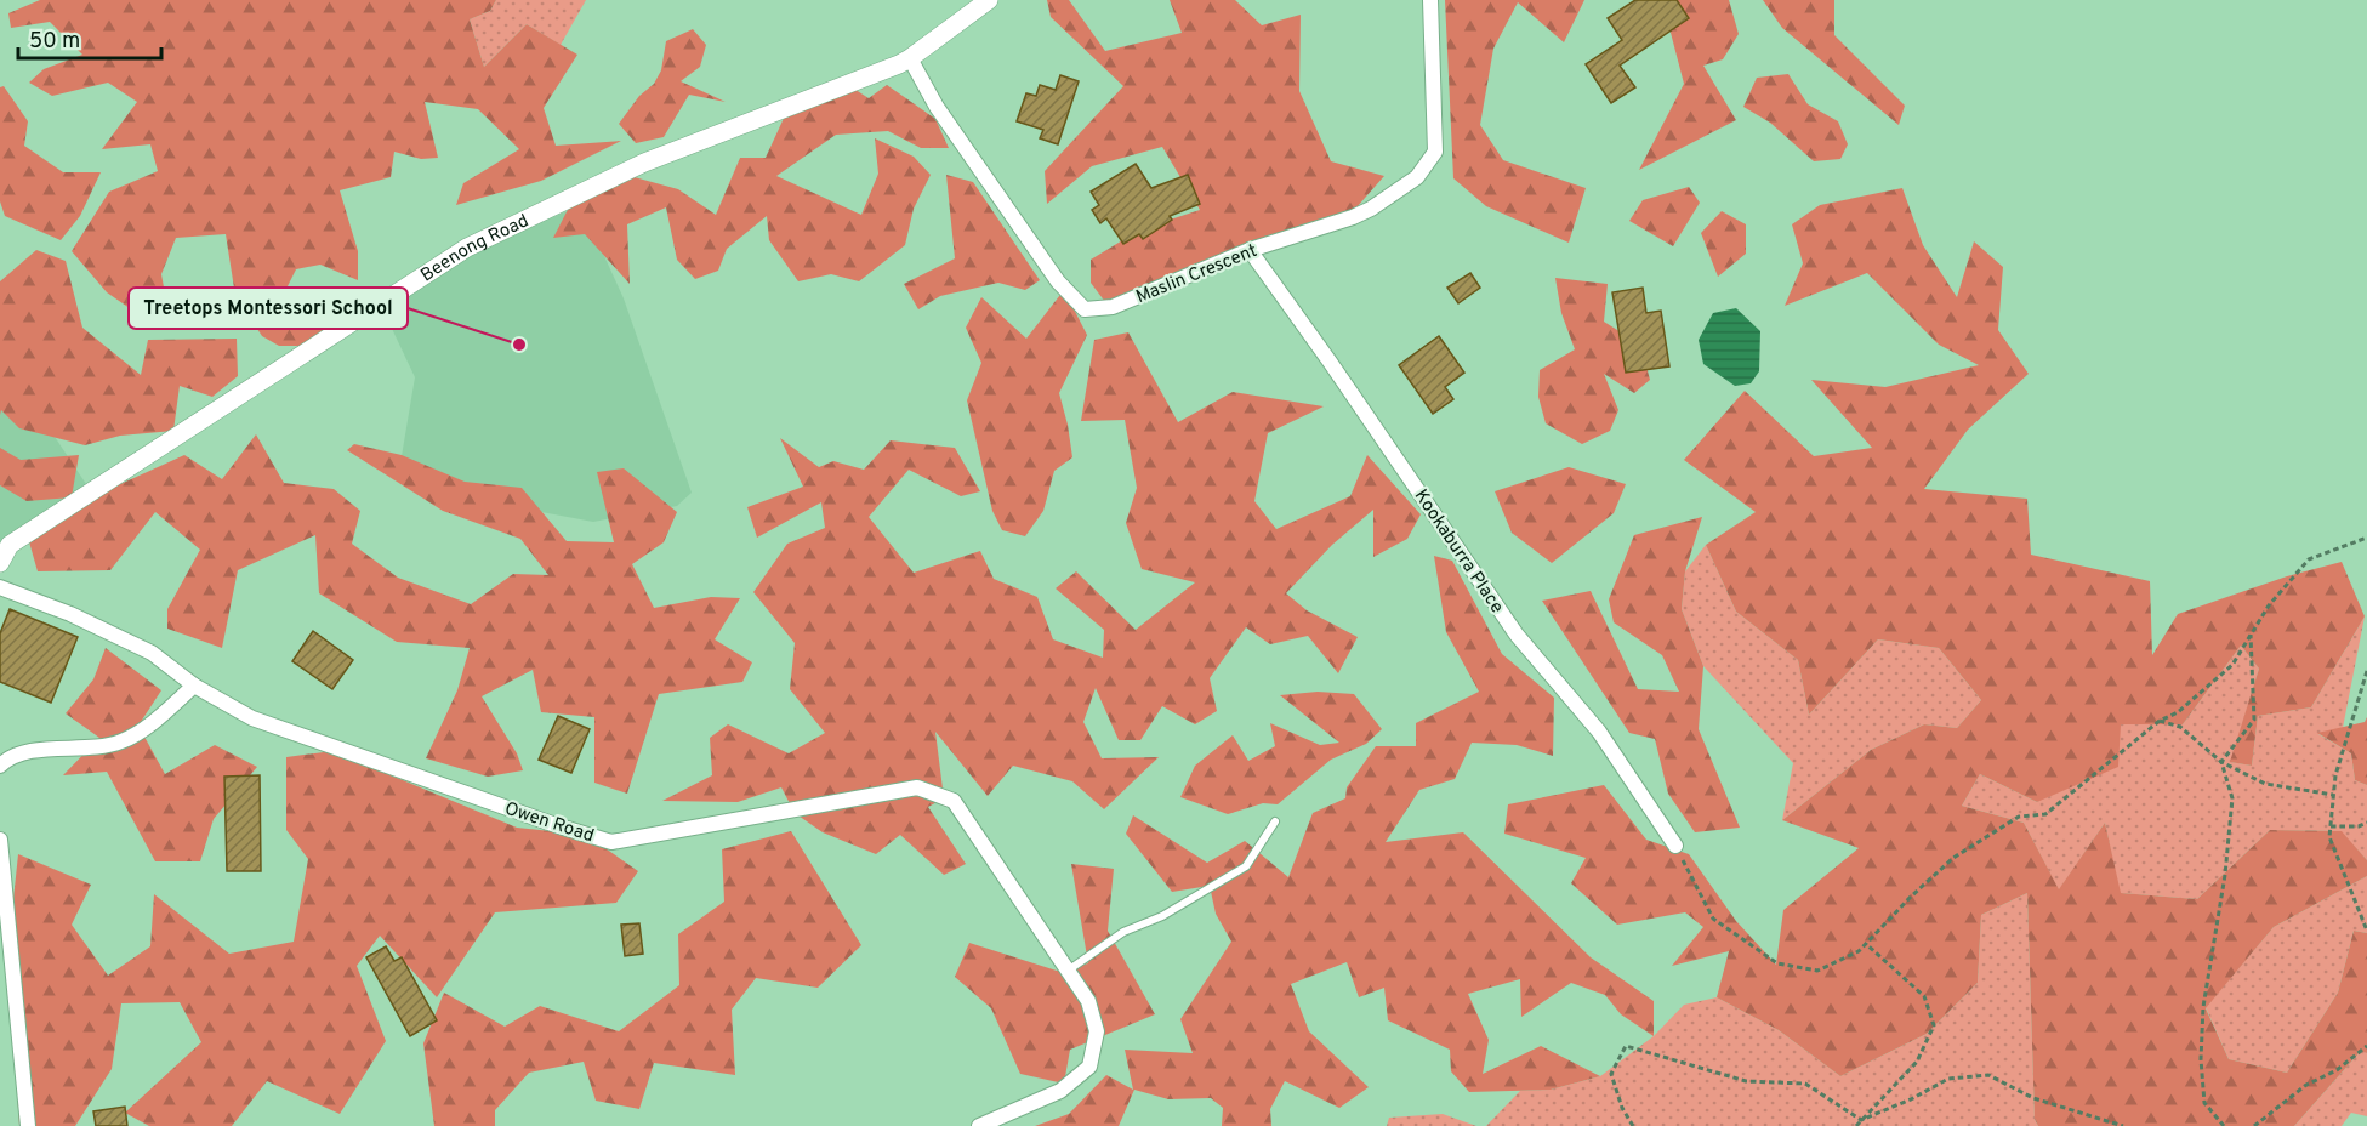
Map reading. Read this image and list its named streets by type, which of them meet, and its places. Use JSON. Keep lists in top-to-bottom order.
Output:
{
  "streets": {
    "street": [
      "Beenong Road",
      "Maslin Crescent",
      "Kookaburra Place",
      "Owen Road"
    ]
  },
  "crossings": [
    ["Beenong Road", "Maslin Crescent"],
    ["Maslin Crescent", "Kookaburra Place"]
  ],
  "places": ["Treetops Montessori School"],
  "scale_bar": "50 m"
}
